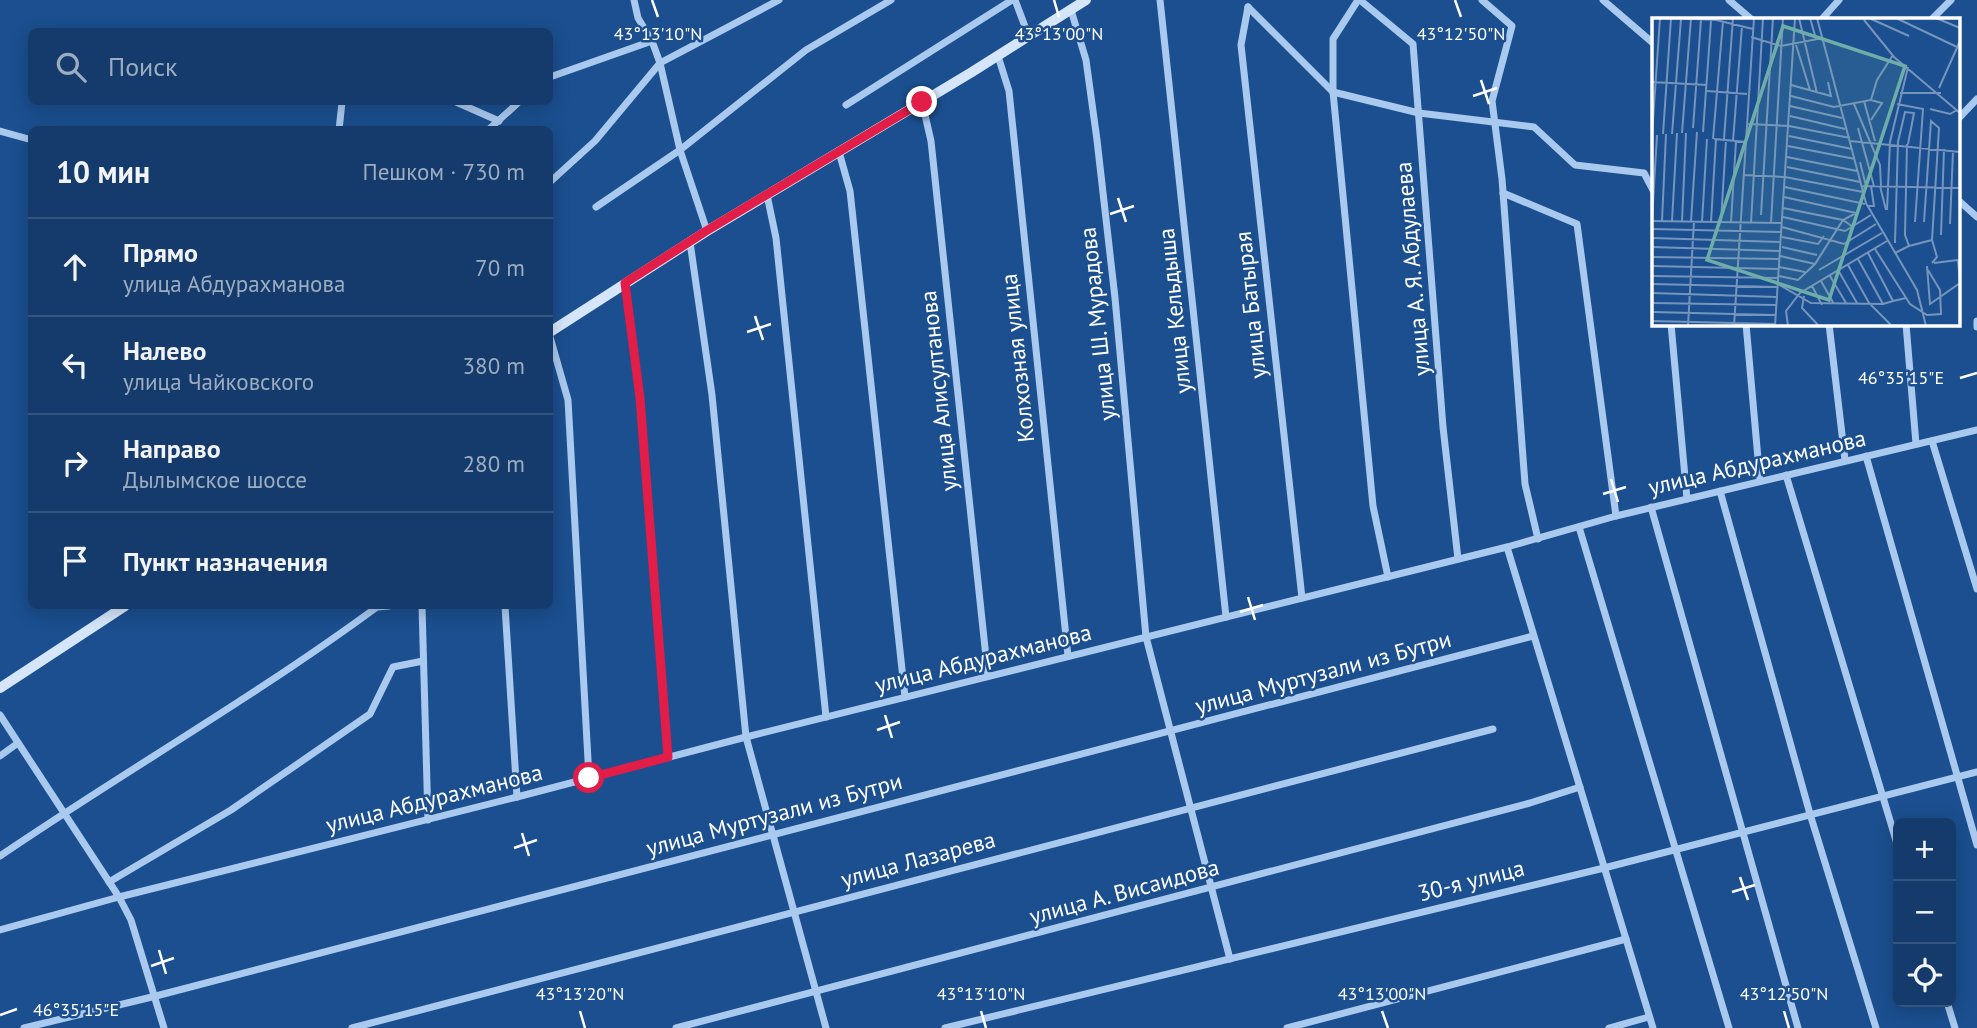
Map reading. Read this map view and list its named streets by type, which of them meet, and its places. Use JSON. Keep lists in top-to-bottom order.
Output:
{
  "streets": {
    "street": [
      "улица А. Я. Абдулаева",
      "улица Батырая",
      "улица Кельдыша",
      "улица Ш. Мурадова",
      "Колхозная улица",
      "улица Алисултанова",
      "улица Абдурахманова",
      "улица Муртузали из Бутри",
      "улица Лазарева",
      "30-я улица",
      "улица А. Висаидова"
    ]
  },
  "crossings": [
    ["улица А. Я. Абдулаева", "улица Абдурахманова"],
    ["улица Батырая", "улица Абдурахманова"],
    ["улица Кельдыша", "улица Абдурахманова"],
    ["улица Ш. Мурадова", "улица Абдурахманова"],
    ["улица Ш. Мурадова", "улица Муртузали из Бутри"],
    ["улица Ш. Мурадова", "улица Лазарева"],
    ["улица Ш. Мурадова", "30-я улица"],
    ["улица Ш. Мурадова", "улица А. Висаидова"],
    ["Колхозная улица", "улица Абдурахманова"],
    ["улица Алисултанова", "улица Абдурахманова"]
  ],
  "page": {
    "search": "Поиск",
    "heading": ["10 мин", "Пешком · 730 m"],
    "list": [
      ["Прямо", "улица Абдурахманова", "70 m"],
      ["Налево", "улица Чайковского", "380 m"],
      ["Направо", "Дылымское шоссе", "280 m"],
      "Пункт назначения"
    ],
    "map_buttons": ["+", "−"]
  },
  "coordinates": [
    "43°13'10\"N",
    "43°13'00\"N",
    "43°12'50\"N",
    "46°35'15\"E",
    "43°13'20\"N"
  ]
}
